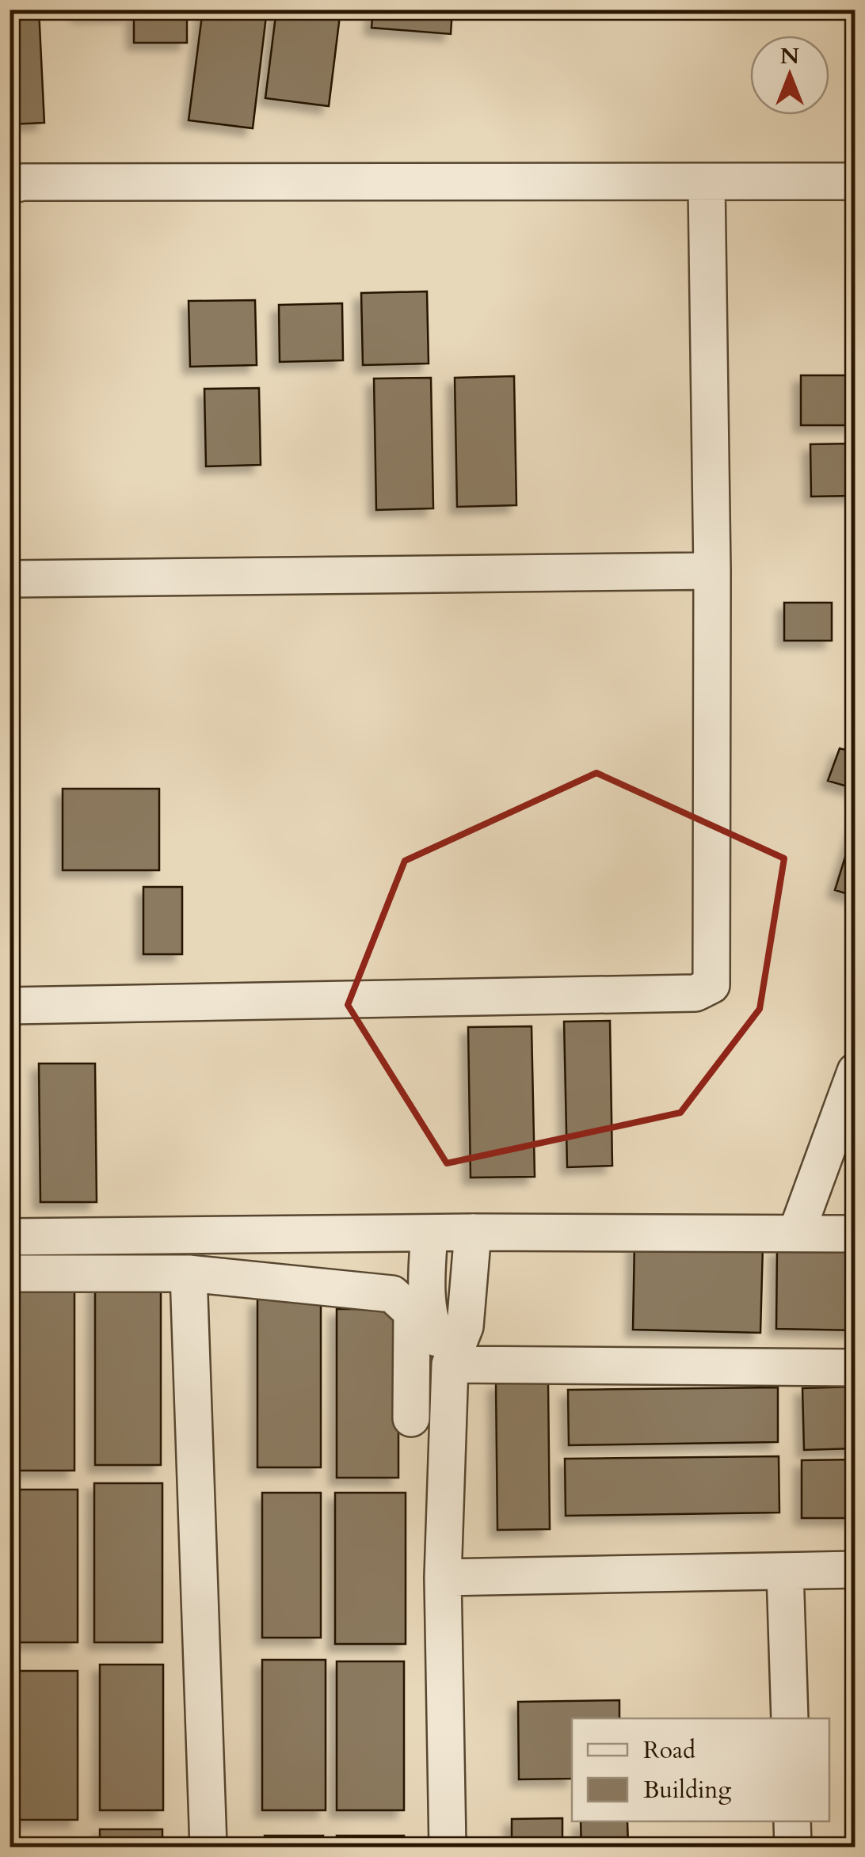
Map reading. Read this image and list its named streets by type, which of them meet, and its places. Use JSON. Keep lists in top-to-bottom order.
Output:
{
  "legend": ["Road", "Building"],
  "north": "top"
}
